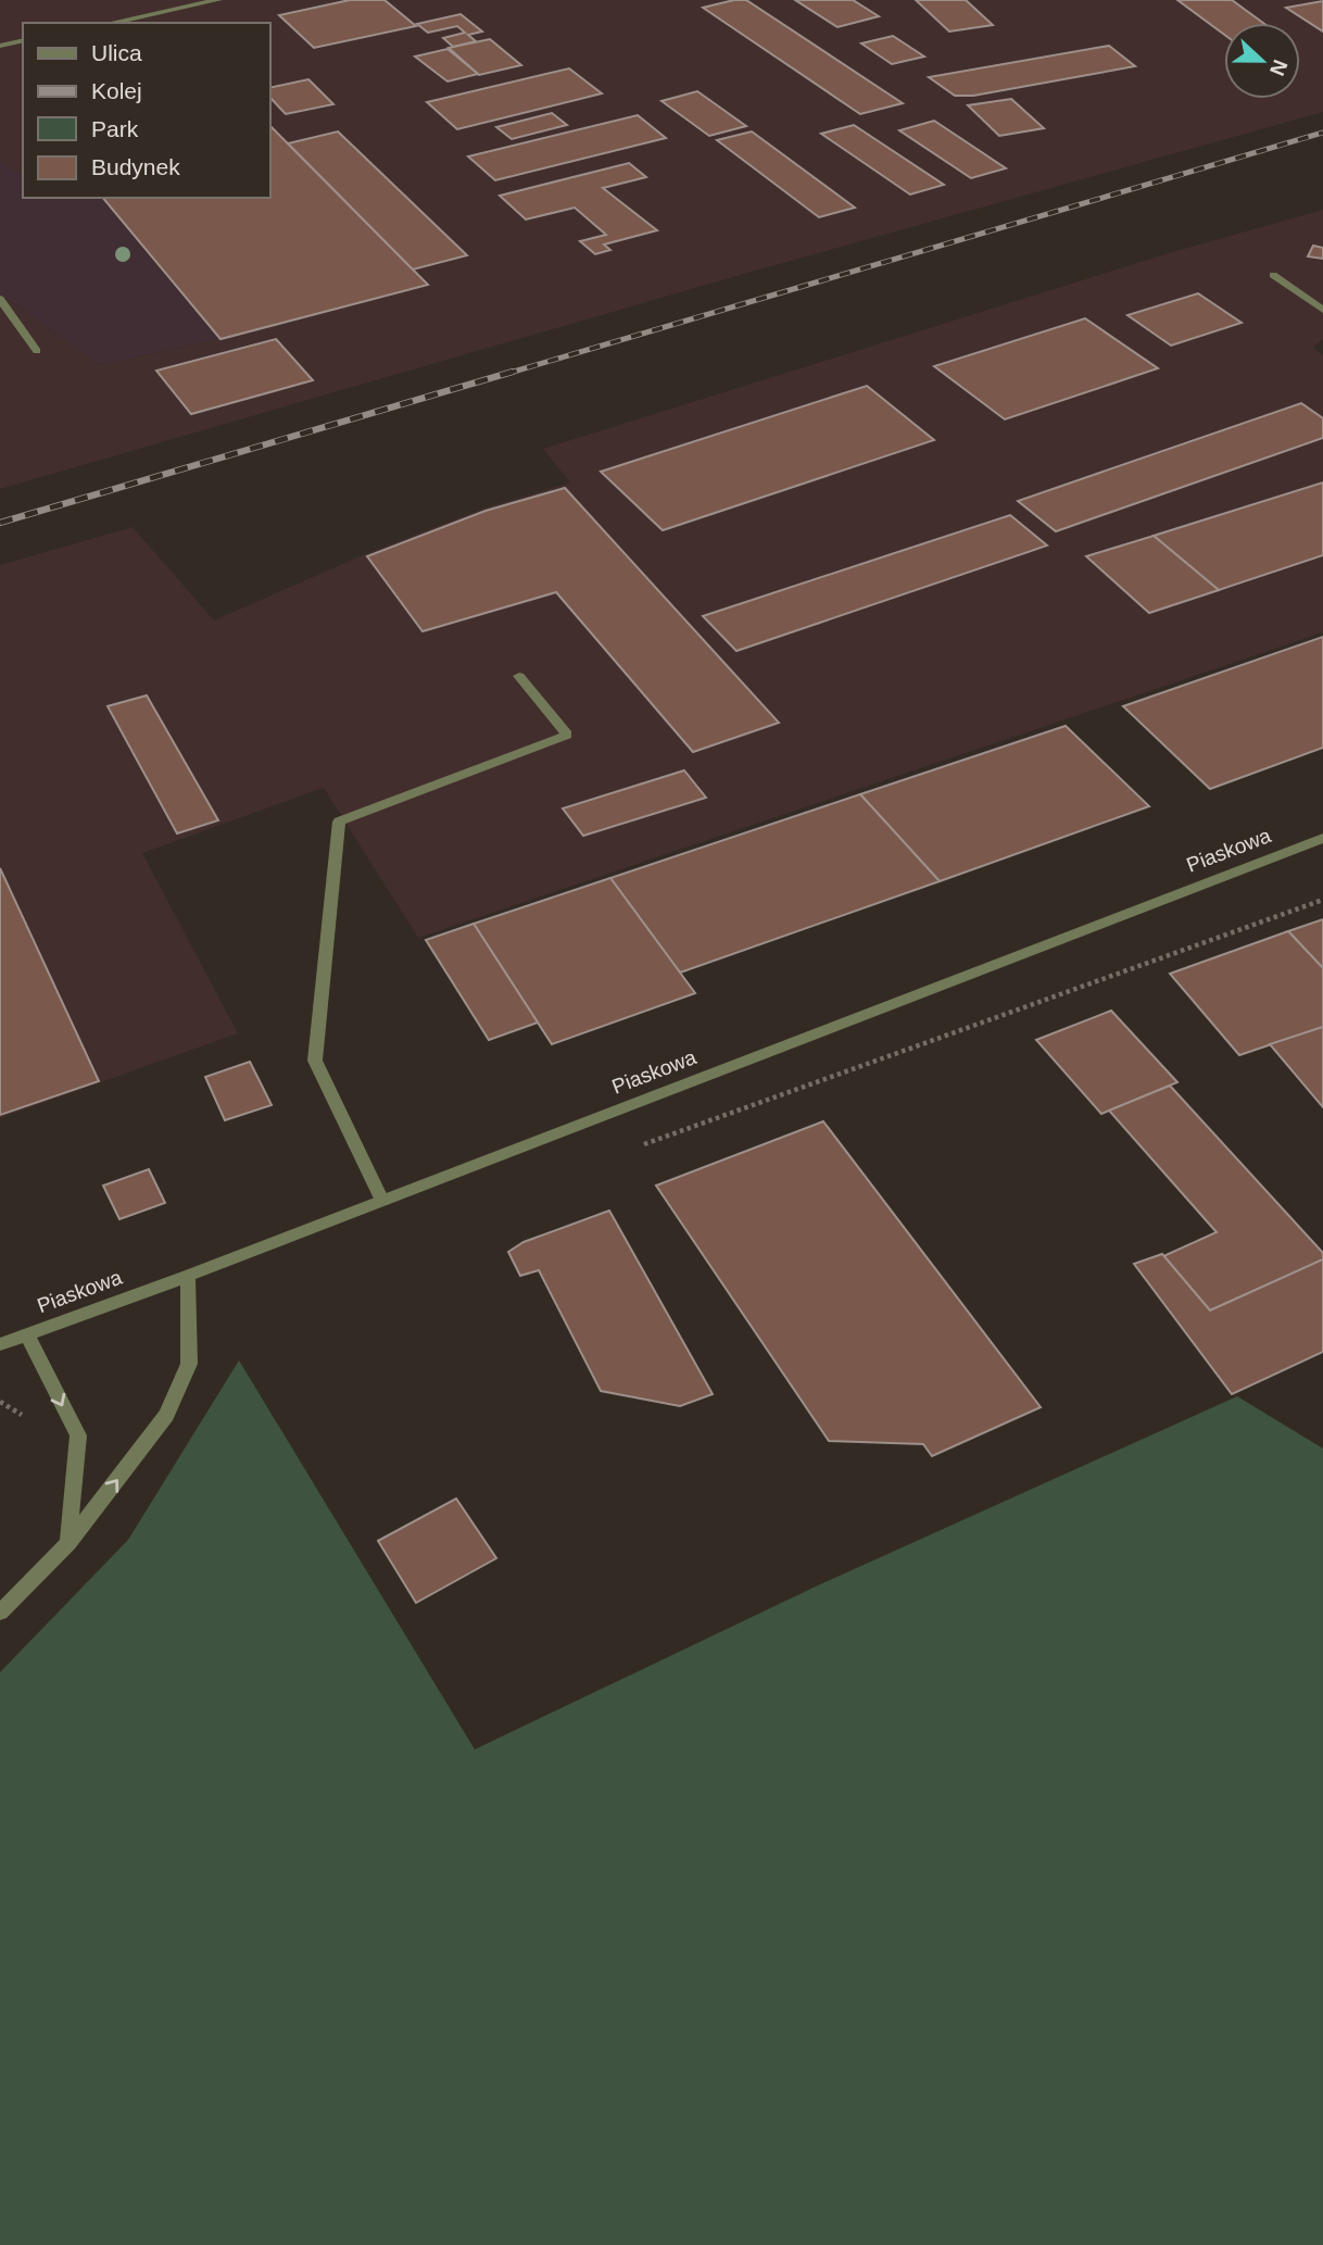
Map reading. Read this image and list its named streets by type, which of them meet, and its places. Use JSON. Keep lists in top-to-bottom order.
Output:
{
  "streets": {
    "street": ["Piaskowa"]
  },
  "legend": [
    "Ulica",
    "Kolej",
    "Park",
    "Budynek"
  ],
  "north": "right"
}
